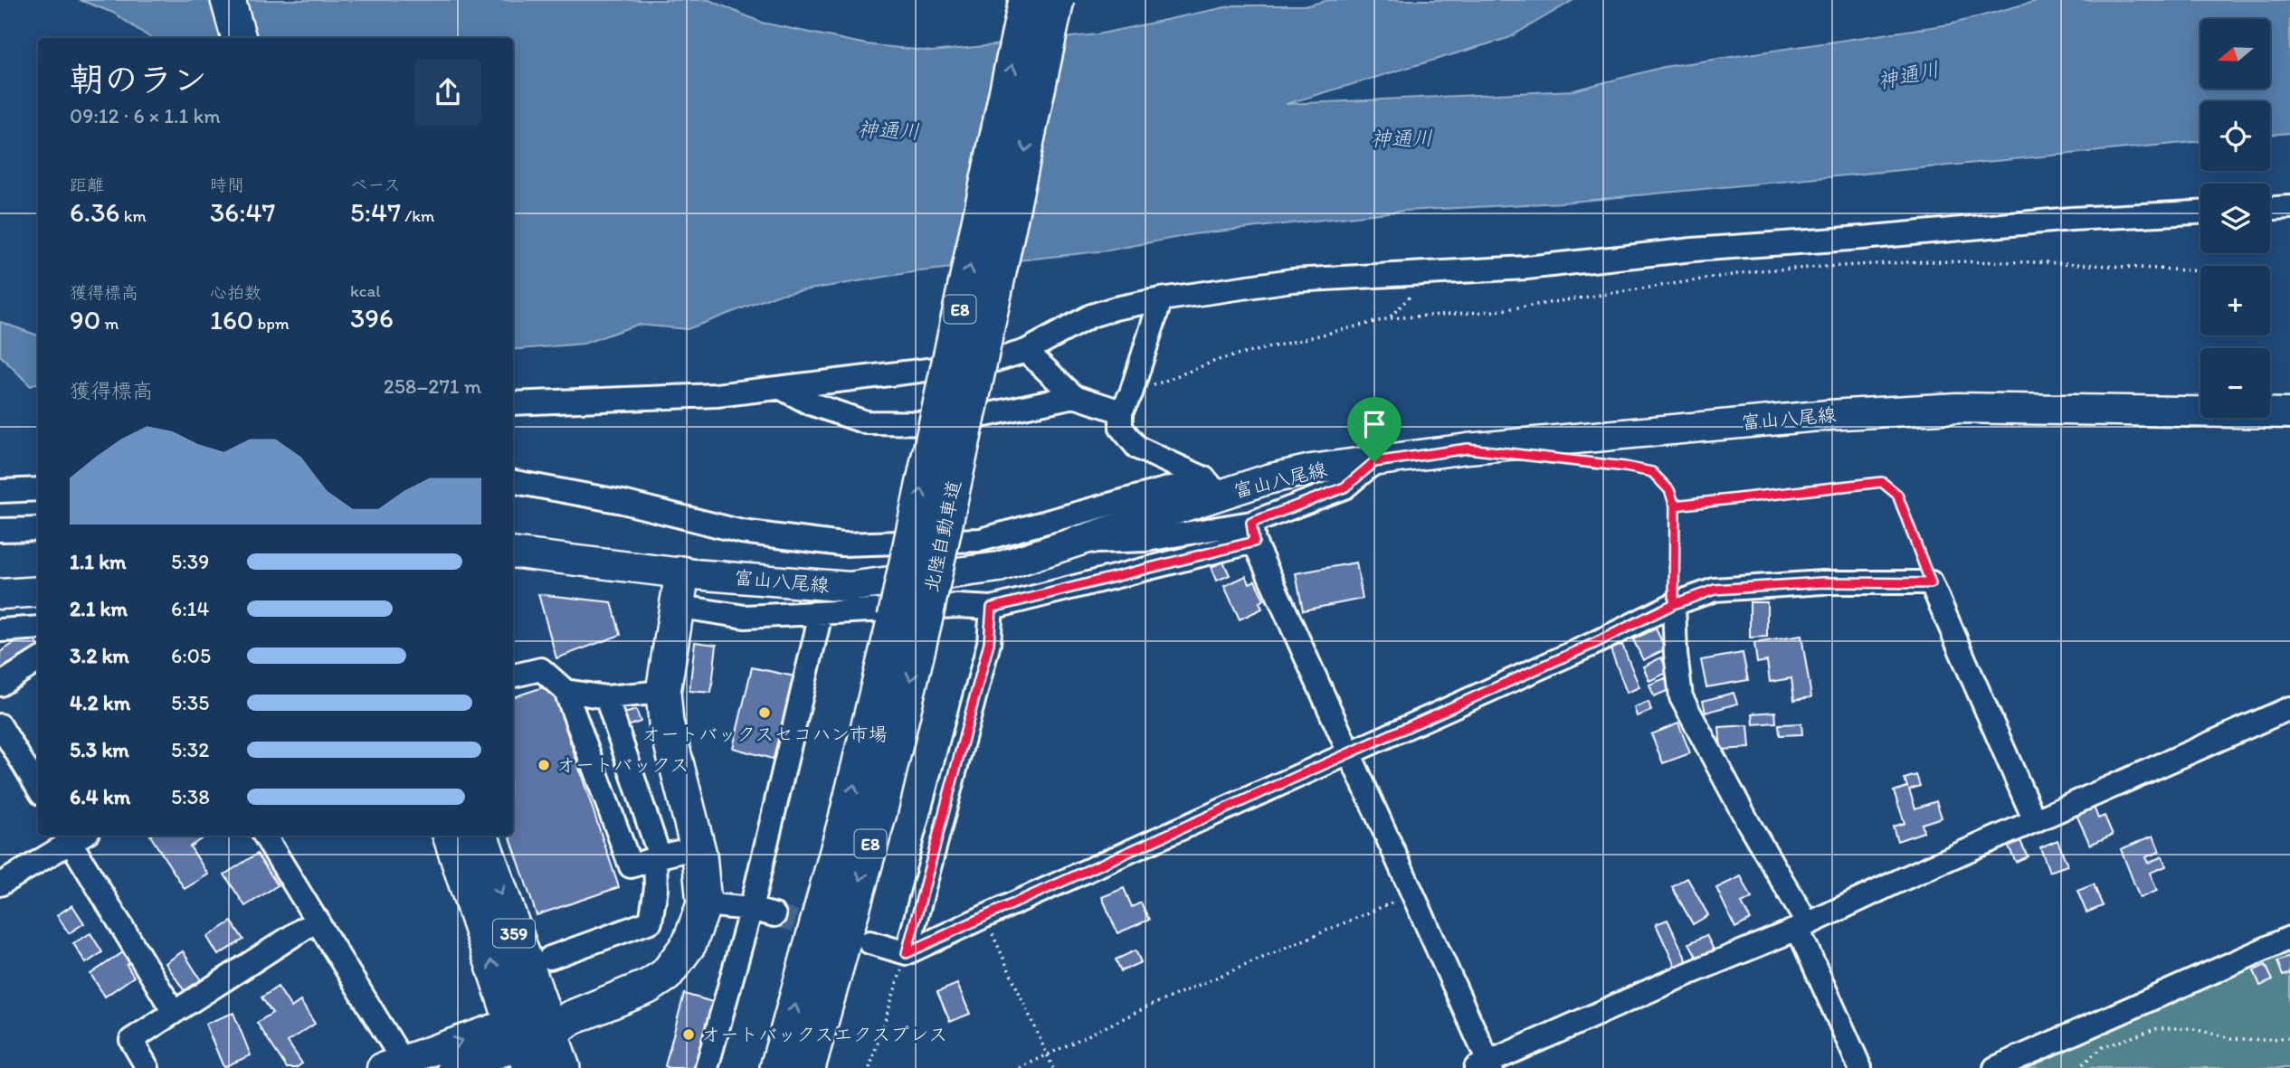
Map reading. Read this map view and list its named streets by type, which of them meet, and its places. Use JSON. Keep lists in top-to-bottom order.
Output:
{
  "streets": {
    "highway": ["E8", "北陸自動車道", "359"],
    "main road": ["富山八尾線"]
  },
  "water": ["神通川"],
  "places": ["オートバックスセコハン市場", "オートバックス", "オートバックスエクスプレス"],
  "north": "left",
  "page": {
    "map_buttons": ["+", "−"],
    "heading": ["朝のラン", "09:12 · 6 × 1.1 km"],
    "stats": [
      ["距離", "6.36 km"],
      ["時間", "36:47"],
      ["ペース", "5:47 /km"],
      ["獲得標高", "90 m"],
      ["心拍数", "160 bpm"],
      ["kcal", "396"]
    ],
    "chart": ["獲得標高", "258–271 m"],
    "list": [
      {
        "name": "1.1 km",
        "note": "5:39"
      },
      {
        "name": "2.1 km",
        "note": "6:14"
      },
      {
        "name": "3.2 km",
        "note": "6:05"
      },
      {
        "name": "4.2 km",
        "note": "5:35"
      },
      {
        "name": "5.3 km",
        "note": "5:32"
      },
      {
        "name": "6.4 km",
        "note": "5:38"
      }
    ]
  }
}
